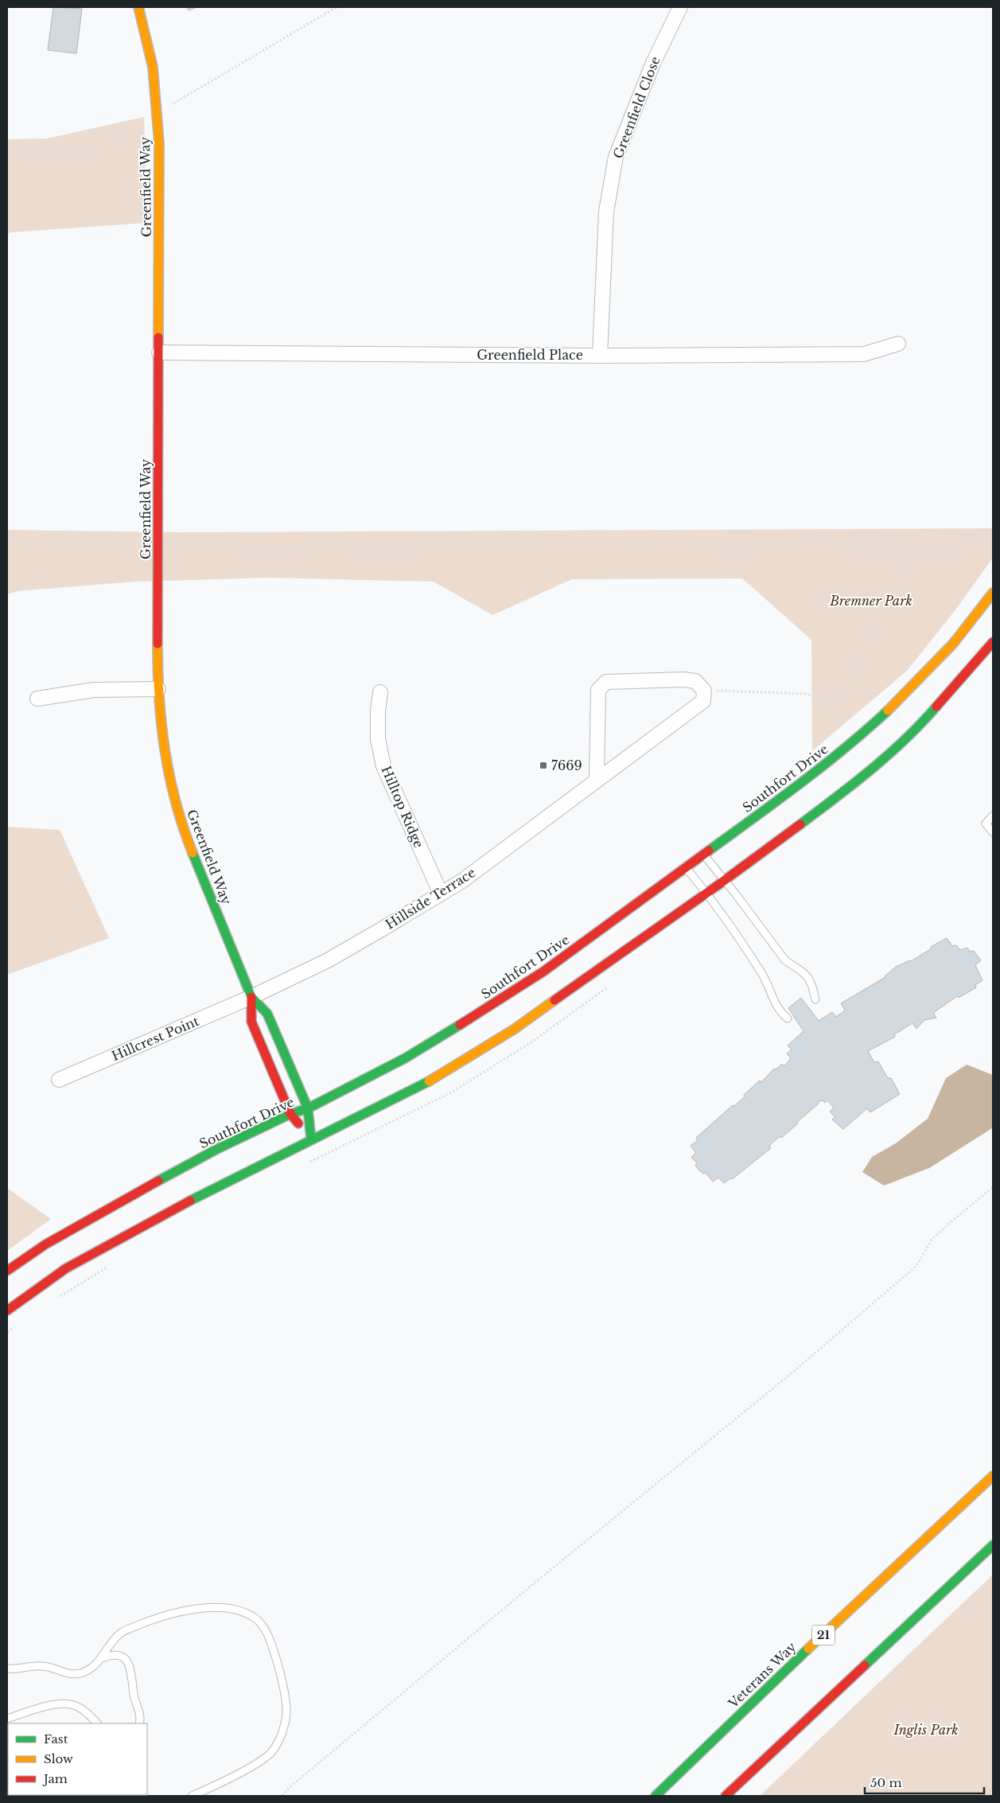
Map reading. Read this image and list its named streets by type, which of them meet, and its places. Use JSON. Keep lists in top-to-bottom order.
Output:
{
  "streets": {
    "main road": [
      "Greenfield Way",
      "Southfort Drive",
      "21",
      "Veterans Way"
    ],
    "street": [
      "Greenfield Close",
      "Greenfield Place",
      "Hilltop Ridge",
      "Hillside Terrace",
      "Hillcrest Point"
    ]
  },
  "crossings": [
    ["Greenfield Close", "Greenfield Place"],
    ["Greenfield Way", "Greenfield Place"],
    ["Greenfield Way", "Southfort Drive"],
    ["Greenfield Way", "Hillside Terrace"],
    ["Greenfield Way", "Hillcrest Point"],
    ["Hilltop Ridge", "Hillside Terrace"],
    ["Hillside Terrace", "Hillcrest Point"]
  ],
  "parks": ["Bremner Park", "Inglis Park"],
  "places": {
    "transit": ["7669"]
  },
  "legend": ["Fast", "Slow", "Jam"],
  "scale_bar": "50 m"
}
